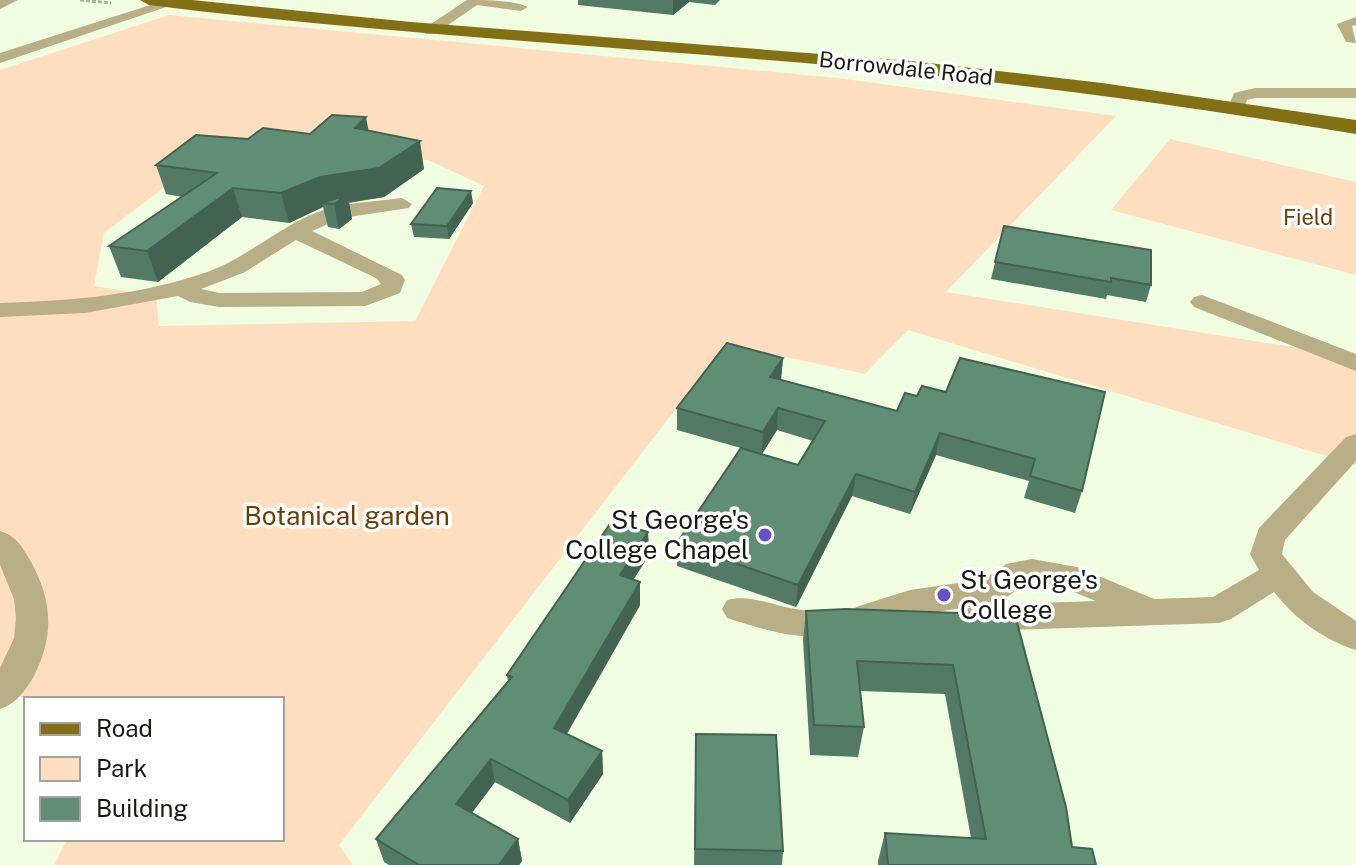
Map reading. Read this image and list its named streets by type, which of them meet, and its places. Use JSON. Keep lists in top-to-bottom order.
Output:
{
  "streets": {
    "main road": ["Borrowdale Road"]
  },
  "parks": ["Field", "Botanical garden"],
  "places": ["St George's College Chapel", "St George's College"],
  "legend": ["Road", "Park", "Building"]
}
